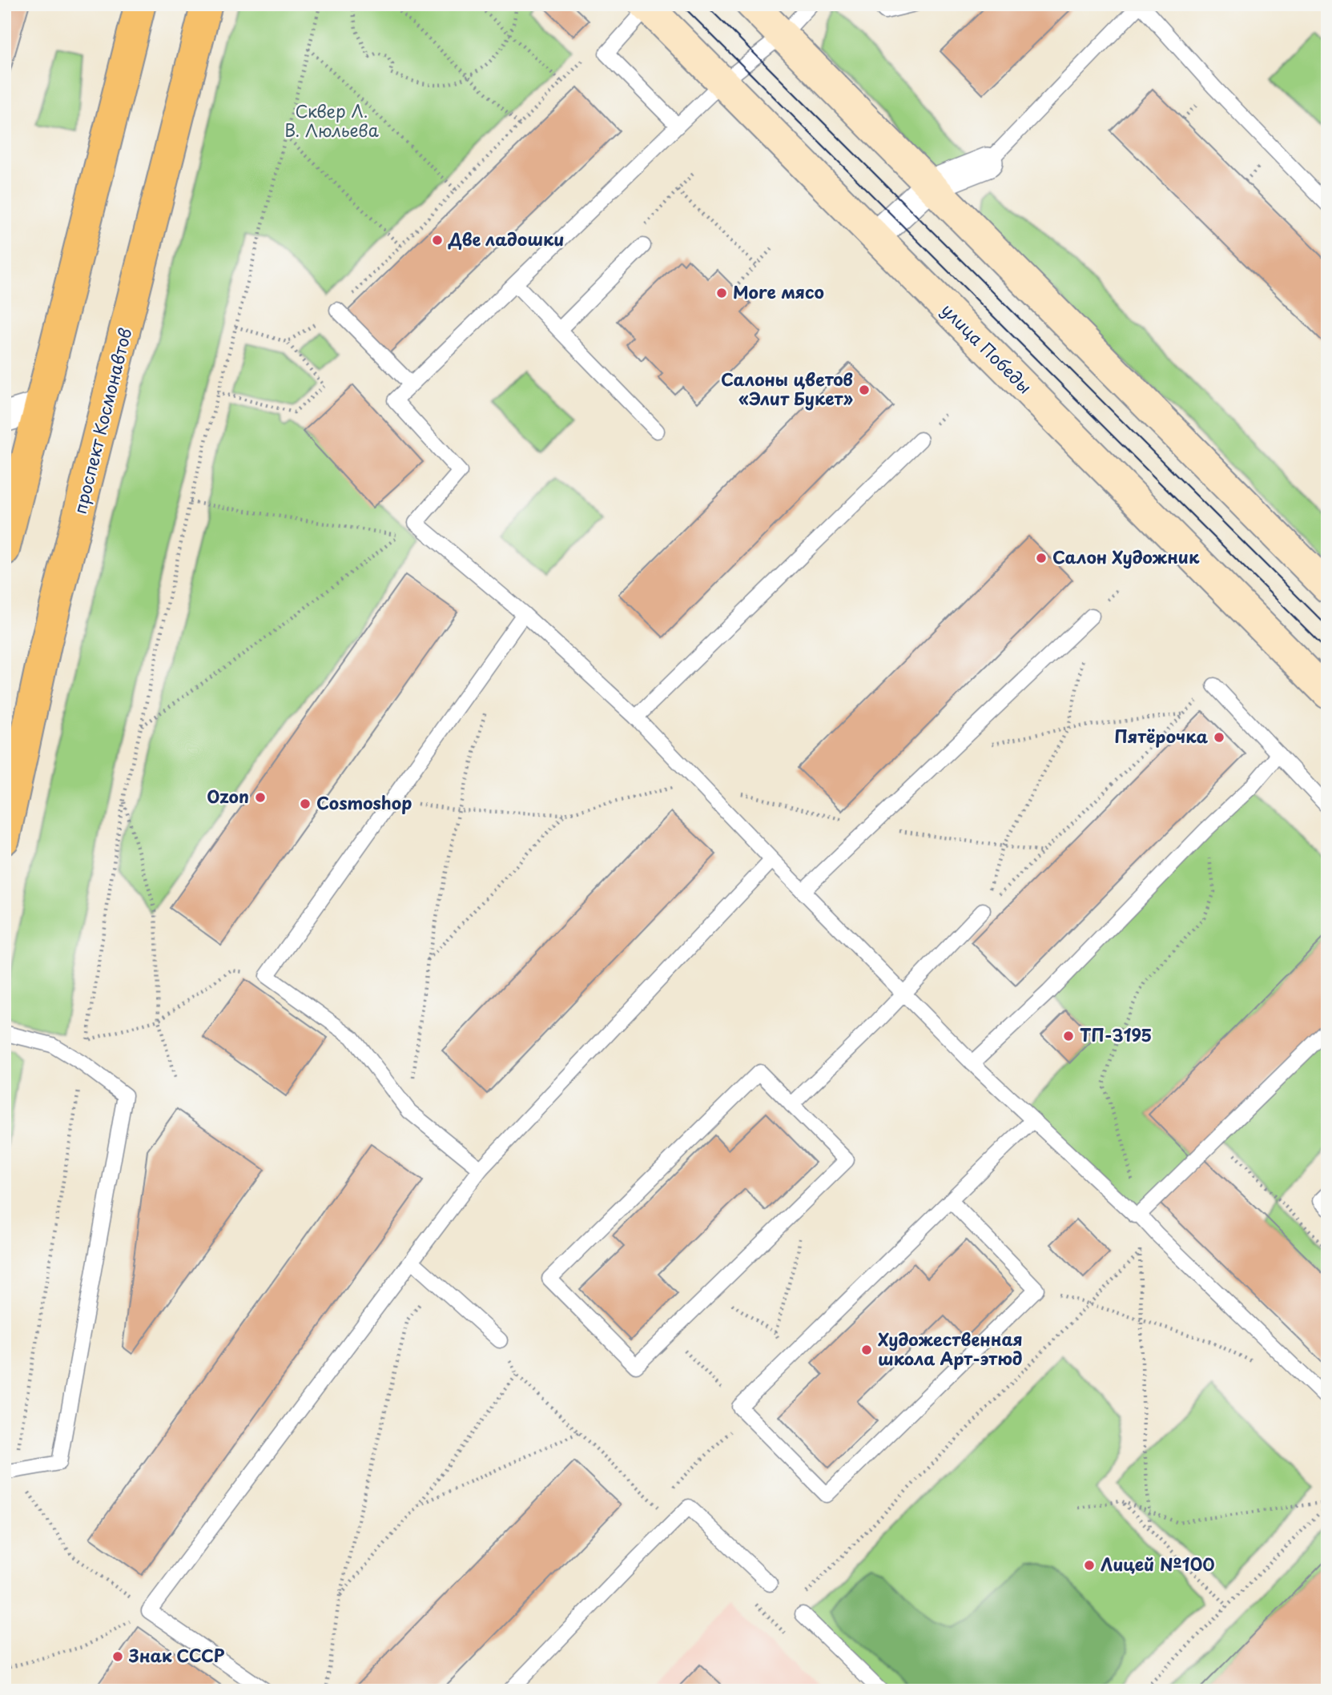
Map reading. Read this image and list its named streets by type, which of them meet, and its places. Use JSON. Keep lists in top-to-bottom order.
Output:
{
  "streets": {
    "main road": ["улица Победы", "проспект Космонавтов"]
  },
  "parks": ["Сквер Л. В. Люльева"],
  "places": [
    "Две ладошки",
    "More мясо",
    "Салоны цветов «Элит Букет»",
    "Салон Художник",
    "Пятёрочка",
    "Ozon",
    "Cosmoshop",
    "ТП-3195",
    "Художественная школа Арт-этюд",
    "Лицей №100",
    "Знак СССР"
  ]
}
